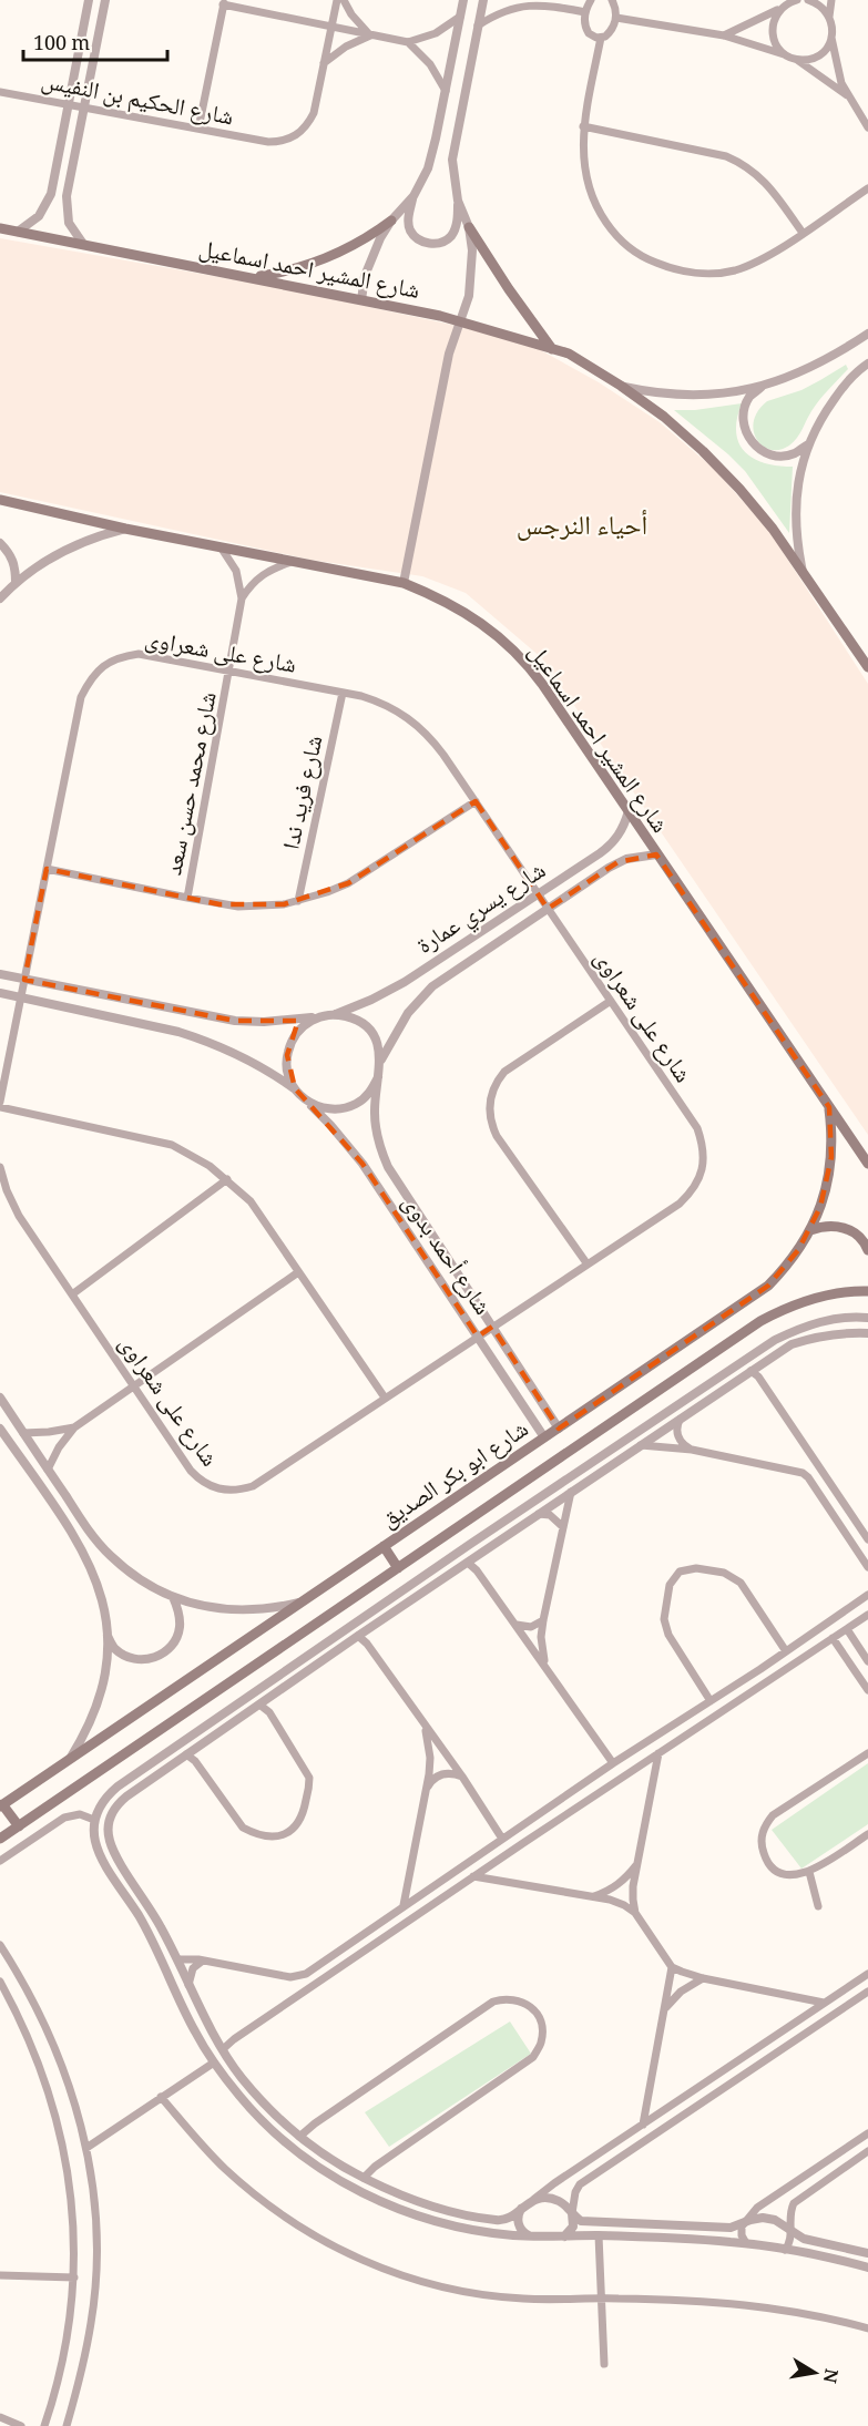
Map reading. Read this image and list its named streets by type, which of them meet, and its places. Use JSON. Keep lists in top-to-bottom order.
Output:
{
  "streets": {
    "main road": ["شارع المشير احمد اسماعيل", "شارع ابو بكر الصديق"],
    "street": [
      "شارع الحكيم بن النفيس",
      "شارع على شعراوى",
      "شارع محمد حسن سعد",
      "شارع فريد ندا",
      "شارع يسري عمارة",
      "شارع أحمد بدوى"
    ]
  },
  "crossings": [
    ["شارع المشير احمد اسماعيل", "شارع محمد حسن سعد"],
    ["شارع المشير احمد اسماعيل", "شارع يسري عمارة"],
    ["شارع المشير احمد اسماعيل", "شارع ابو بكر الصديق"],
    ["شارع على شعراوى", "شارع محمد حسن سعد"],
    ["شارع على شعراوى", "شارع فريد ندا"],
    ["شارع على شعراوى", "شارع يسري عمارة"],
    ["شارع على شعراوى", "شارع أحمد بدوى"],
    ["شارع يسري عمارة", "شارع أحمد بدوى"],
    ["شارع أحمد بدوى", "شارع ابو بكر الصديق"]
  ],
  "districts": ["أحياء النرجس"],
  "scale_bar": "100 m",
  "north": "right"
}
